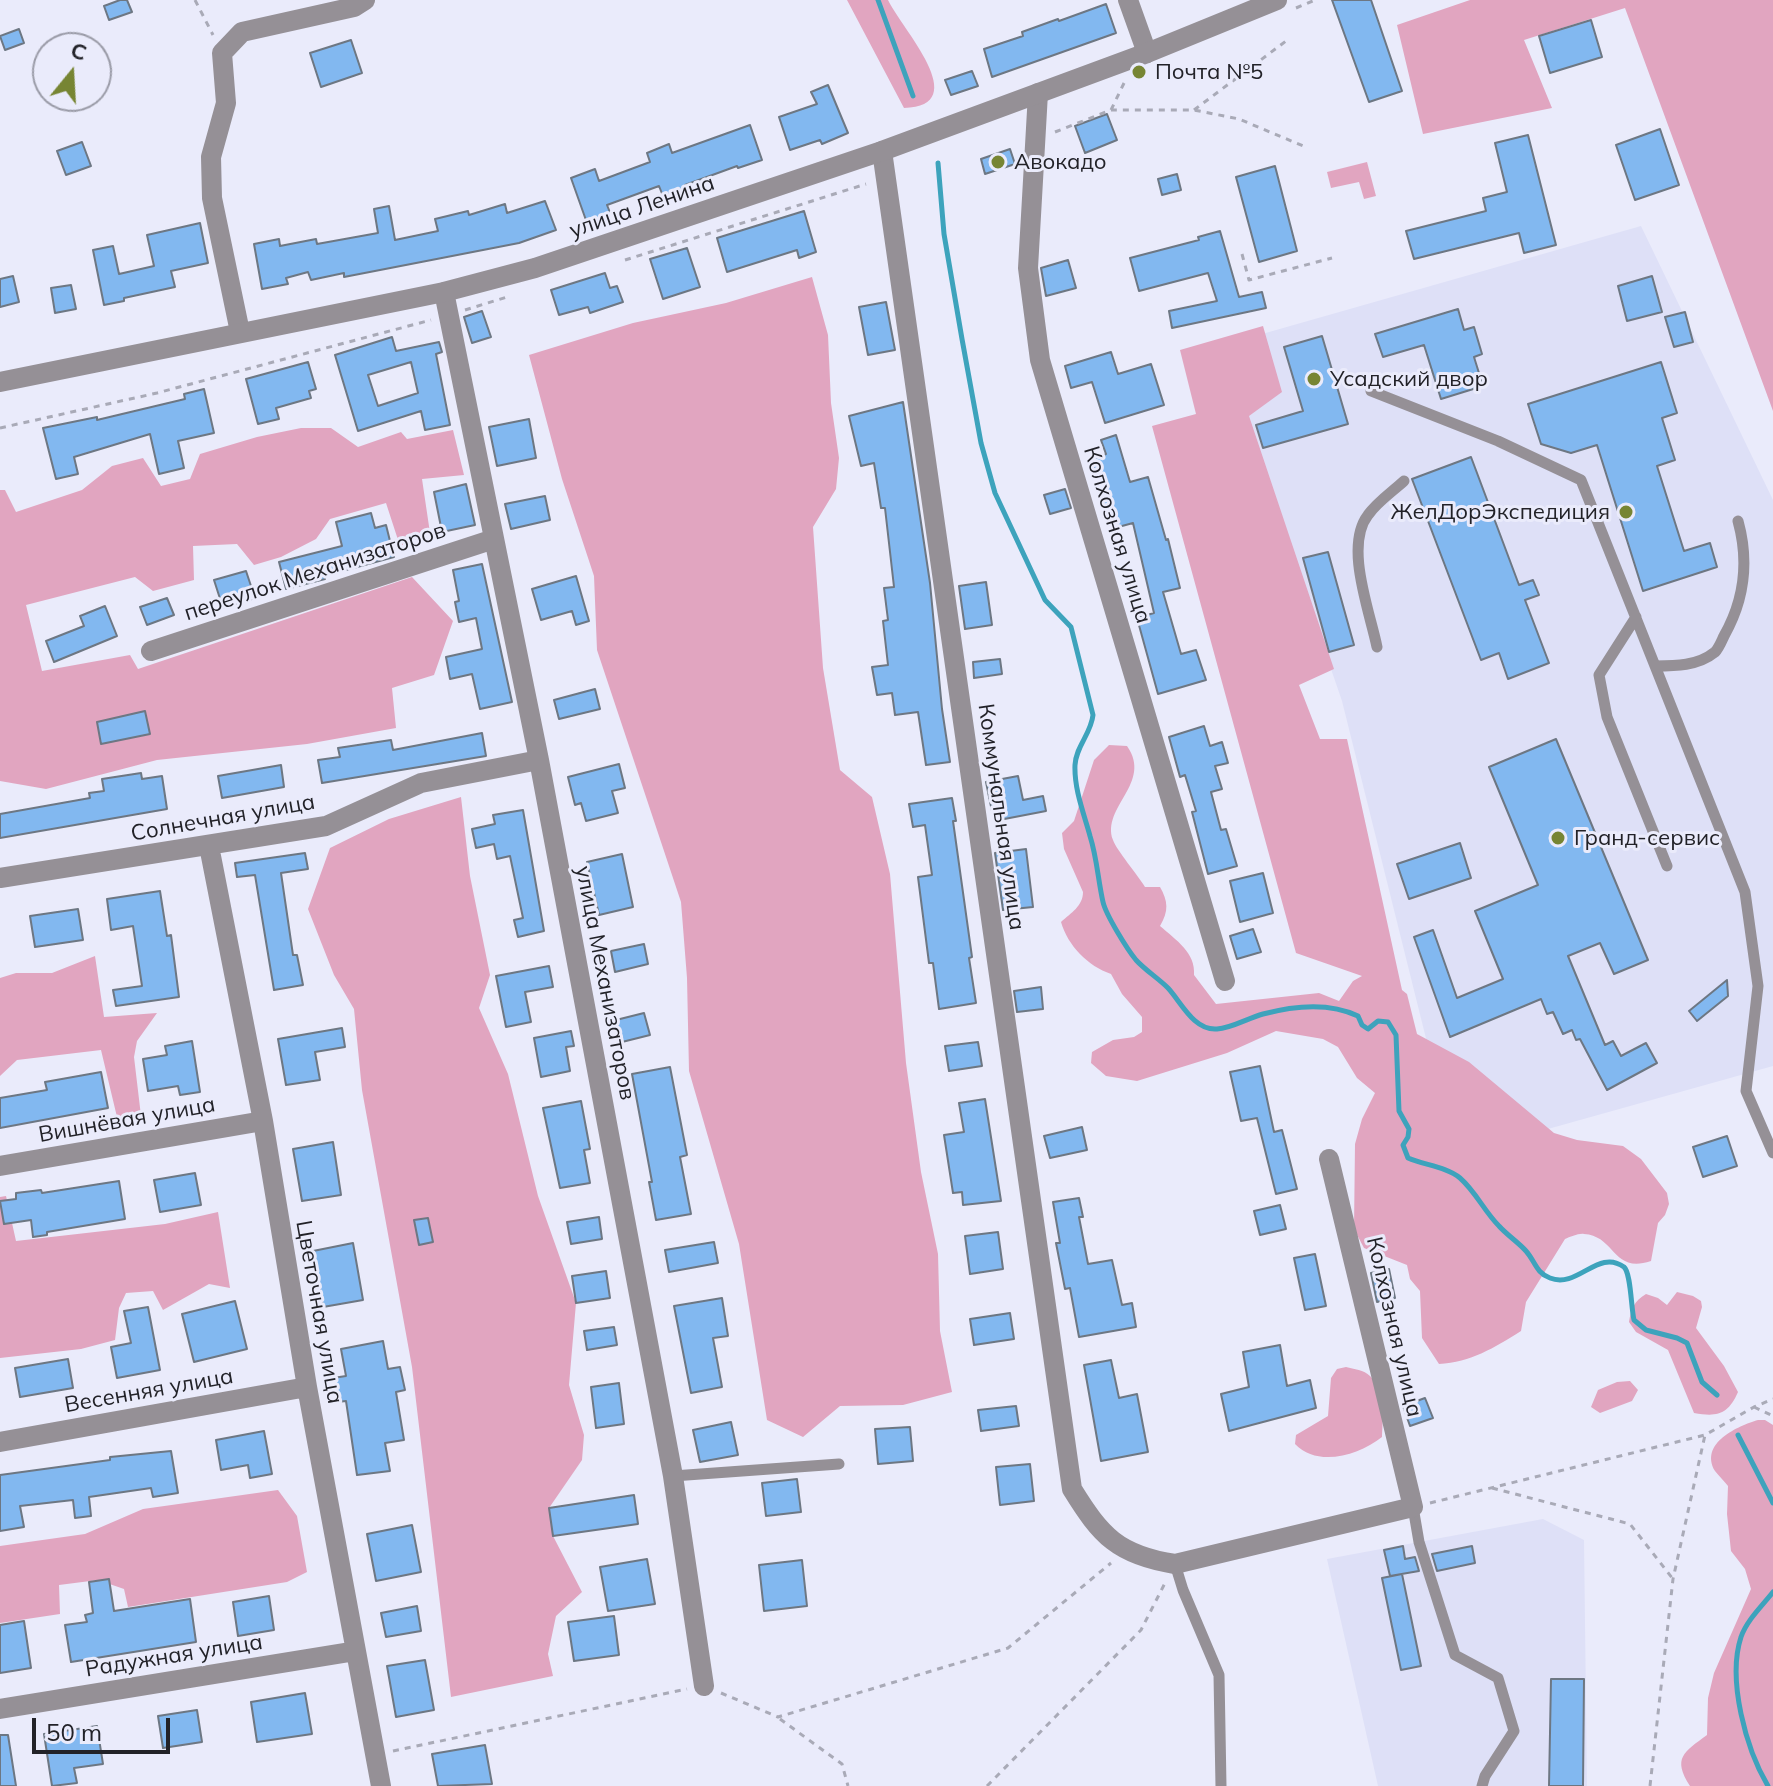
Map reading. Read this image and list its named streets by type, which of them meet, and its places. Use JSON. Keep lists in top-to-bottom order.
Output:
{
  "streets": {
    "street": [
      "улица Ленина",
      "Колхозная улица",
      "переулок Механизаторов",
      "Коммунальная улица",
      "Солнечная улица",
      "улица Механизаторов",
      "Вишнёвая улица",
      "Цветочная улица",
      "Весенняя улица",
      "Радужная улица"
    ]
  },
  "crossings": [
    ["улица Ленина", "Колхозная улица"],
    ["улица Ленина", "Коммунальная улица"],
    ["улица Ленина", "улица Механизаторов"],
    ["переулок Механизаторов", "улица Механизаторов"],
    ["Солнечная улица", "улица Механизаторов"],
    ["Солнечная улица", "Цветочная улица"],
    ["Вишнёвая улица", "Цветочная улица"],
    ["Цветочная улица", "Весенняя улица"],
    ["Цветочная улица", "Радужная улица"]
  ],
  "places": [
    "Почта №5",
    "Авокадо",
    "Усадский двор",
    "ЖелДорЭкспедиция",
    "Гранд-сервис"
  ],
  "scale_bar": "50 m",
  "north": "top"
}
